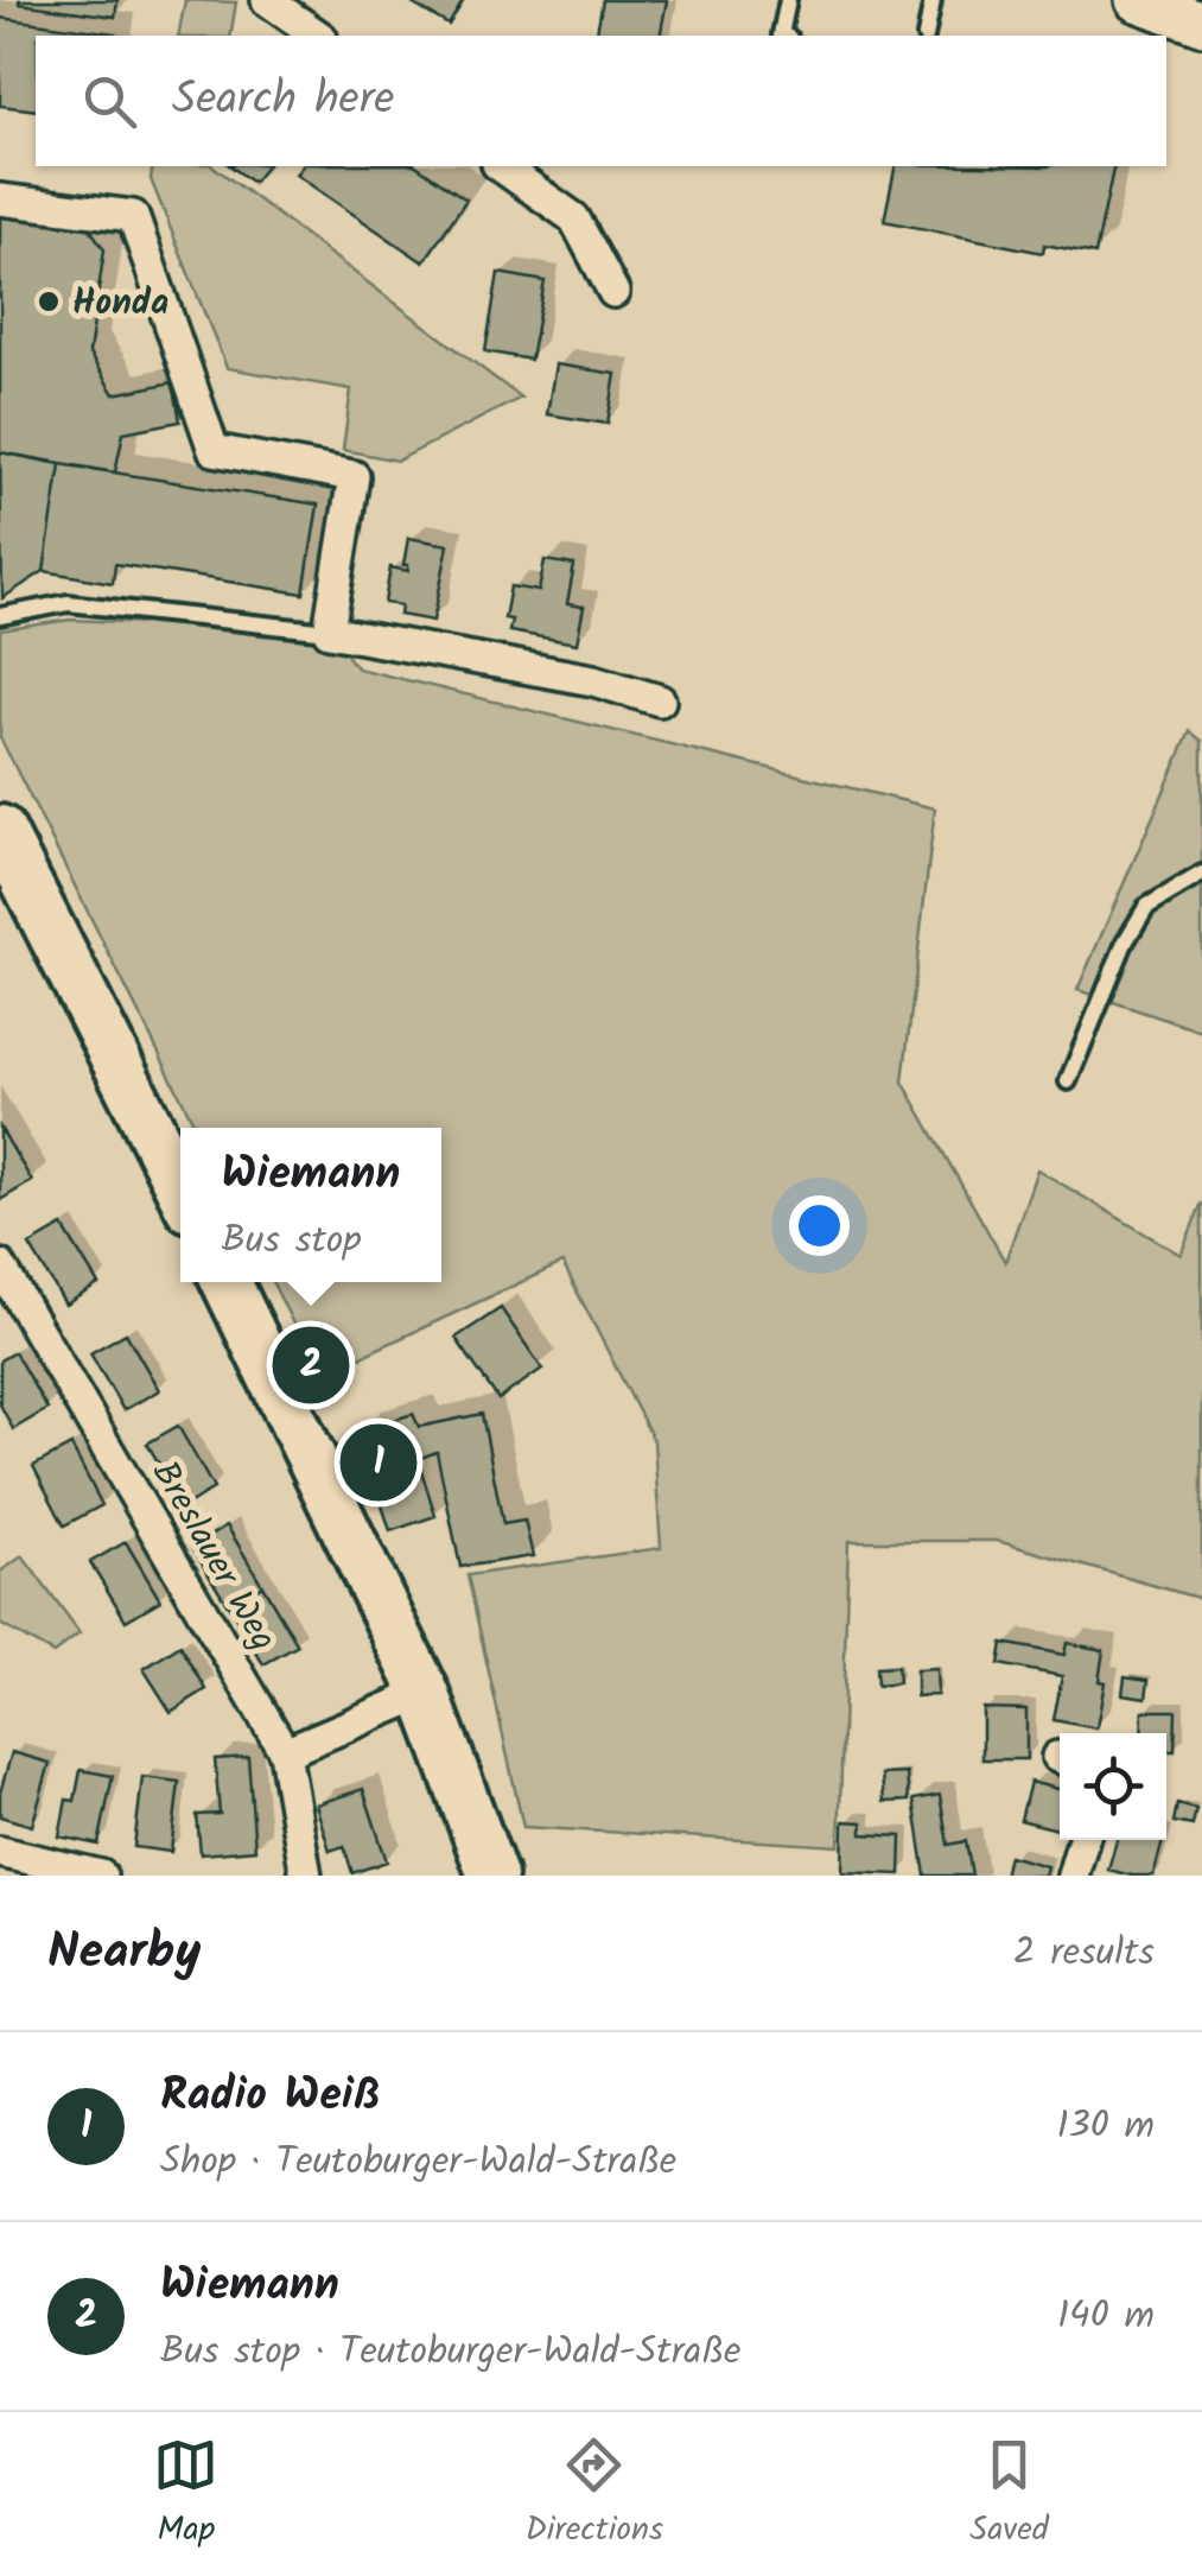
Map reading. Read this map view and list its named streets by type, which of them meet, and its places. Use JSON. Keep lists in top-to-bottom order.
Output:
{
  "streets": {
    "street": ["Breslauer Weg"]
  },
  "places": ["Honda"],
  "page": {
    "search": "Search here",
    "popup": ["Wiemann", "Bus stop"],
    "pins": ["2", "1"],
    "heading": ["Nearby", "2 results"],
    "list": [
      {
        "mark": "1",
        "name": "Radio Weiß",
        "note": "Shop · Teutoburger-Wald-Straße",
        "value": "130 m"
      },
      {
        "mark": "2",
        "name": "Wiemann",
        "note": "Bus stop · Teutoburger-Wald-Straße",
        "value": "140 m"
      }
    ],
    "nav": ["Map", "Directions", "Saved"]
  }
}
